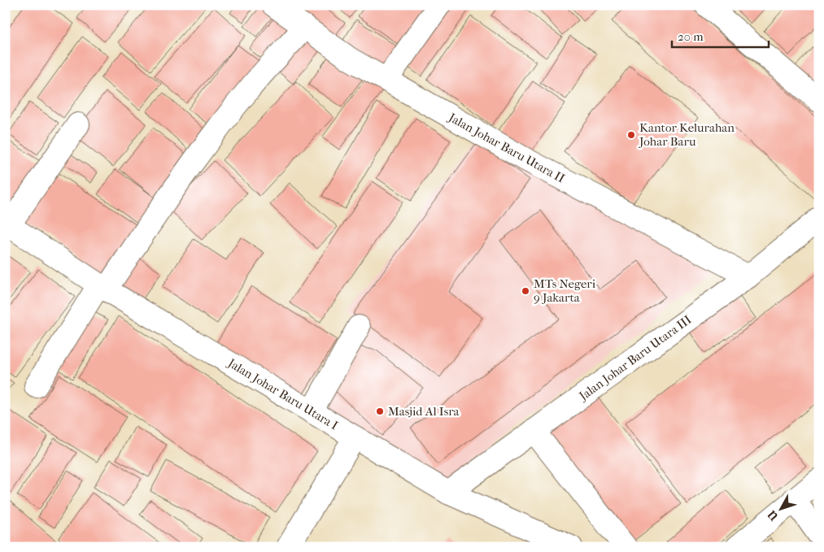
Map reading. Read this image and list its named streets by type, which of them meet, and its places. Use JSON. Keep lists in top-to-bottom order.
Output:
{
  "streets": {
    "street": ["Jalan Johar Baru Utara II", "Jalan Johar Baru Utara III", "Jalan Johar Baru Utara I"]
  },
  "crossings": [
    ["Jalan Johar Baru Utara II", "Jalan Johar Baru Utara III"],
    ["Jalan Johar Baru Utara III", "Jalan Johar Baru Utara I"]
  ],
  "places": ["Kantor Kelurahan Johar Baru", "MTs Negeri 9 Jakarta", "Masjid Al Isra"],
  "scale_bar": "20 m",
  "north": "bottom left"
}
